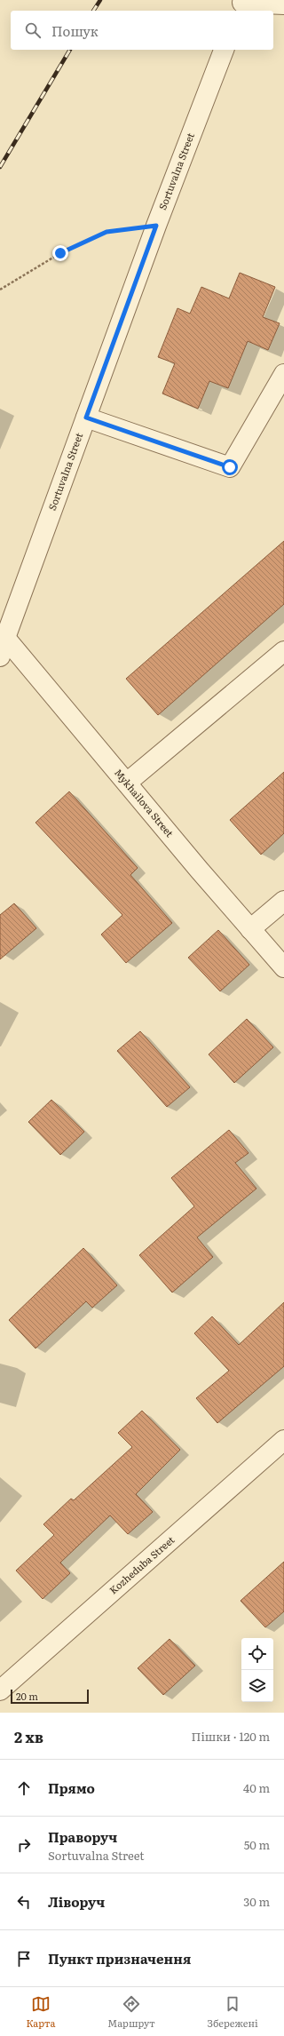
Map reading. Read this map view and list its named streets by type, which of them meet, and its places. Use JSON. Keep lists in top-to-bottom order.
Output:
{
  "streets": {
    "street": ["Sortuvalna Street", "Mykhailova Street", "Kozheduba Street"]
  },
  "crossings": [
    ["Sortuvalna Street", "Mykhailova Street"]
  ],
  "scale_bar": "20 m",
  "page": {
    "search": "Пошук",
    "scale": "20 m",
    "heading": ["2 хв", "Пішки · 120 m"],
    "list": [
      ["Прямо", "40 m"],
      ["Праворуч", "Sortuvalna Street", "50 m"],
      ["Ліворуч", "30 m"],
      "Пункт призначення"
    ],
    "nav": ["Карта", "Маршрут", "Збережені"]
  }
}
